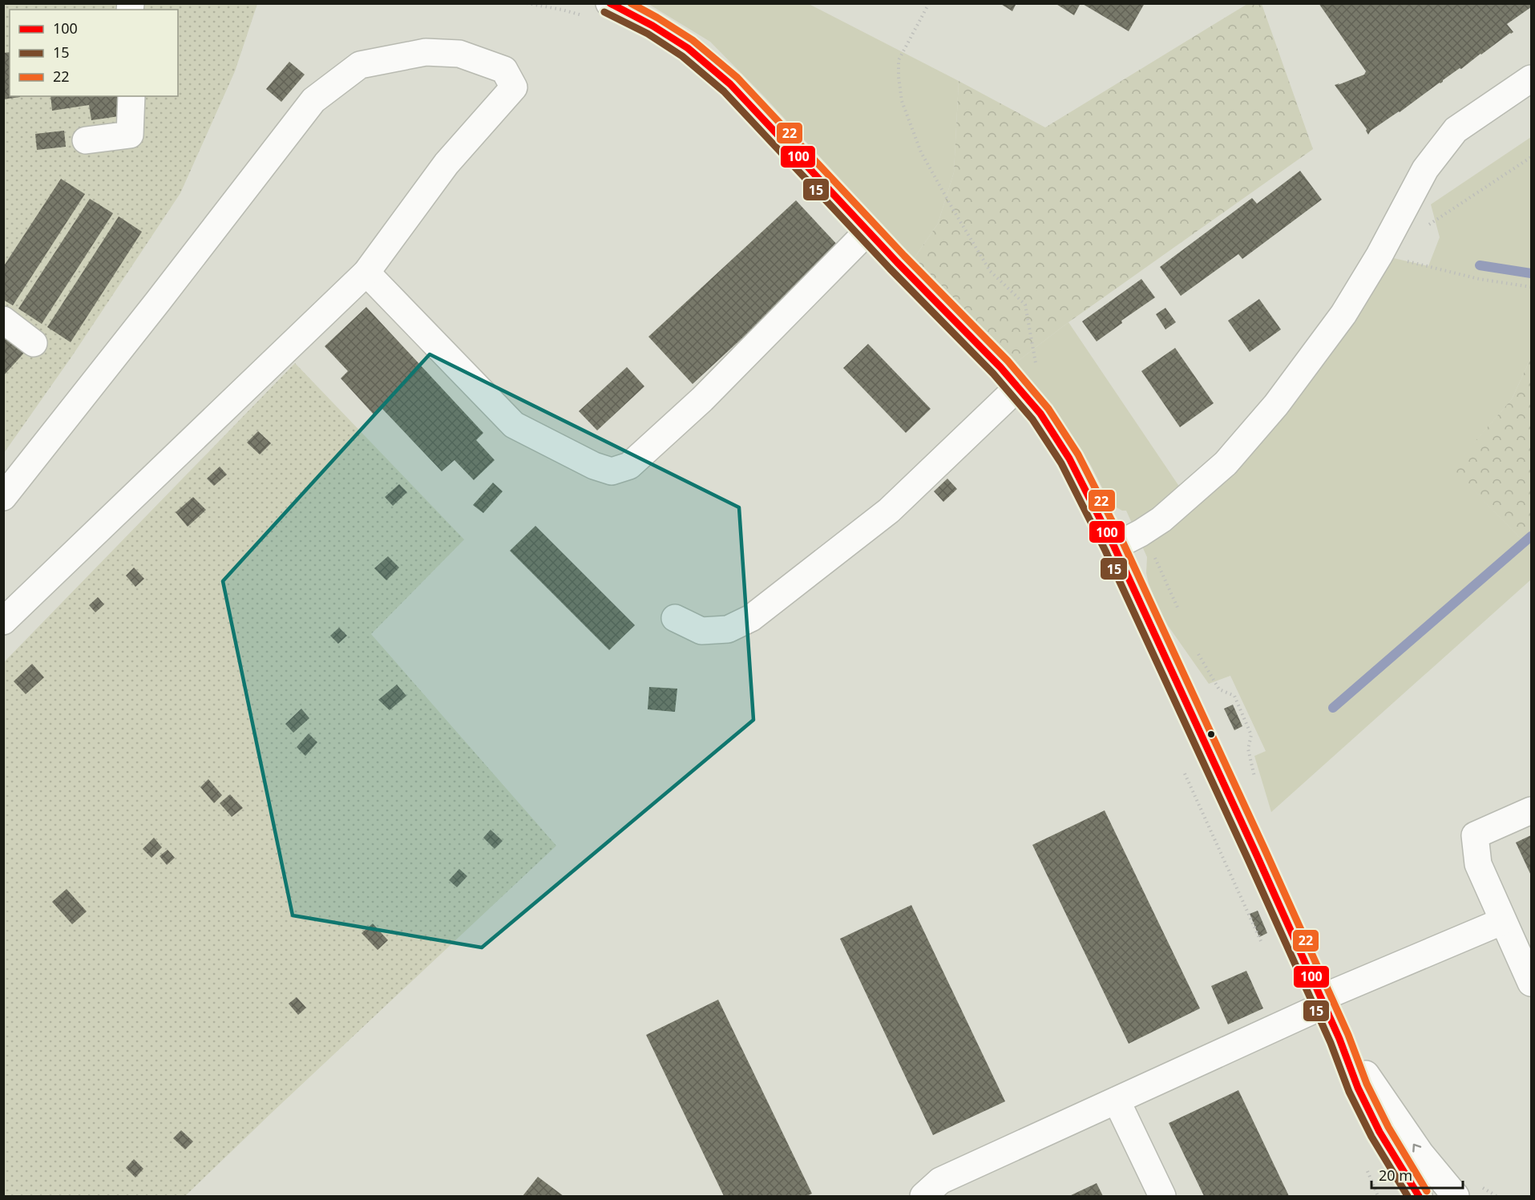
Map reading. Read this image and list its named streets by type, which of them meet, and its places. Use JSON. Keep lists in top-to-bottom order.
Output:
{
  "lines": ["transit line 100", "transit line 22", "transit line 15"],
  "legend": ["100", "15", "22"],
  "scale_bar": "20 m"
}
